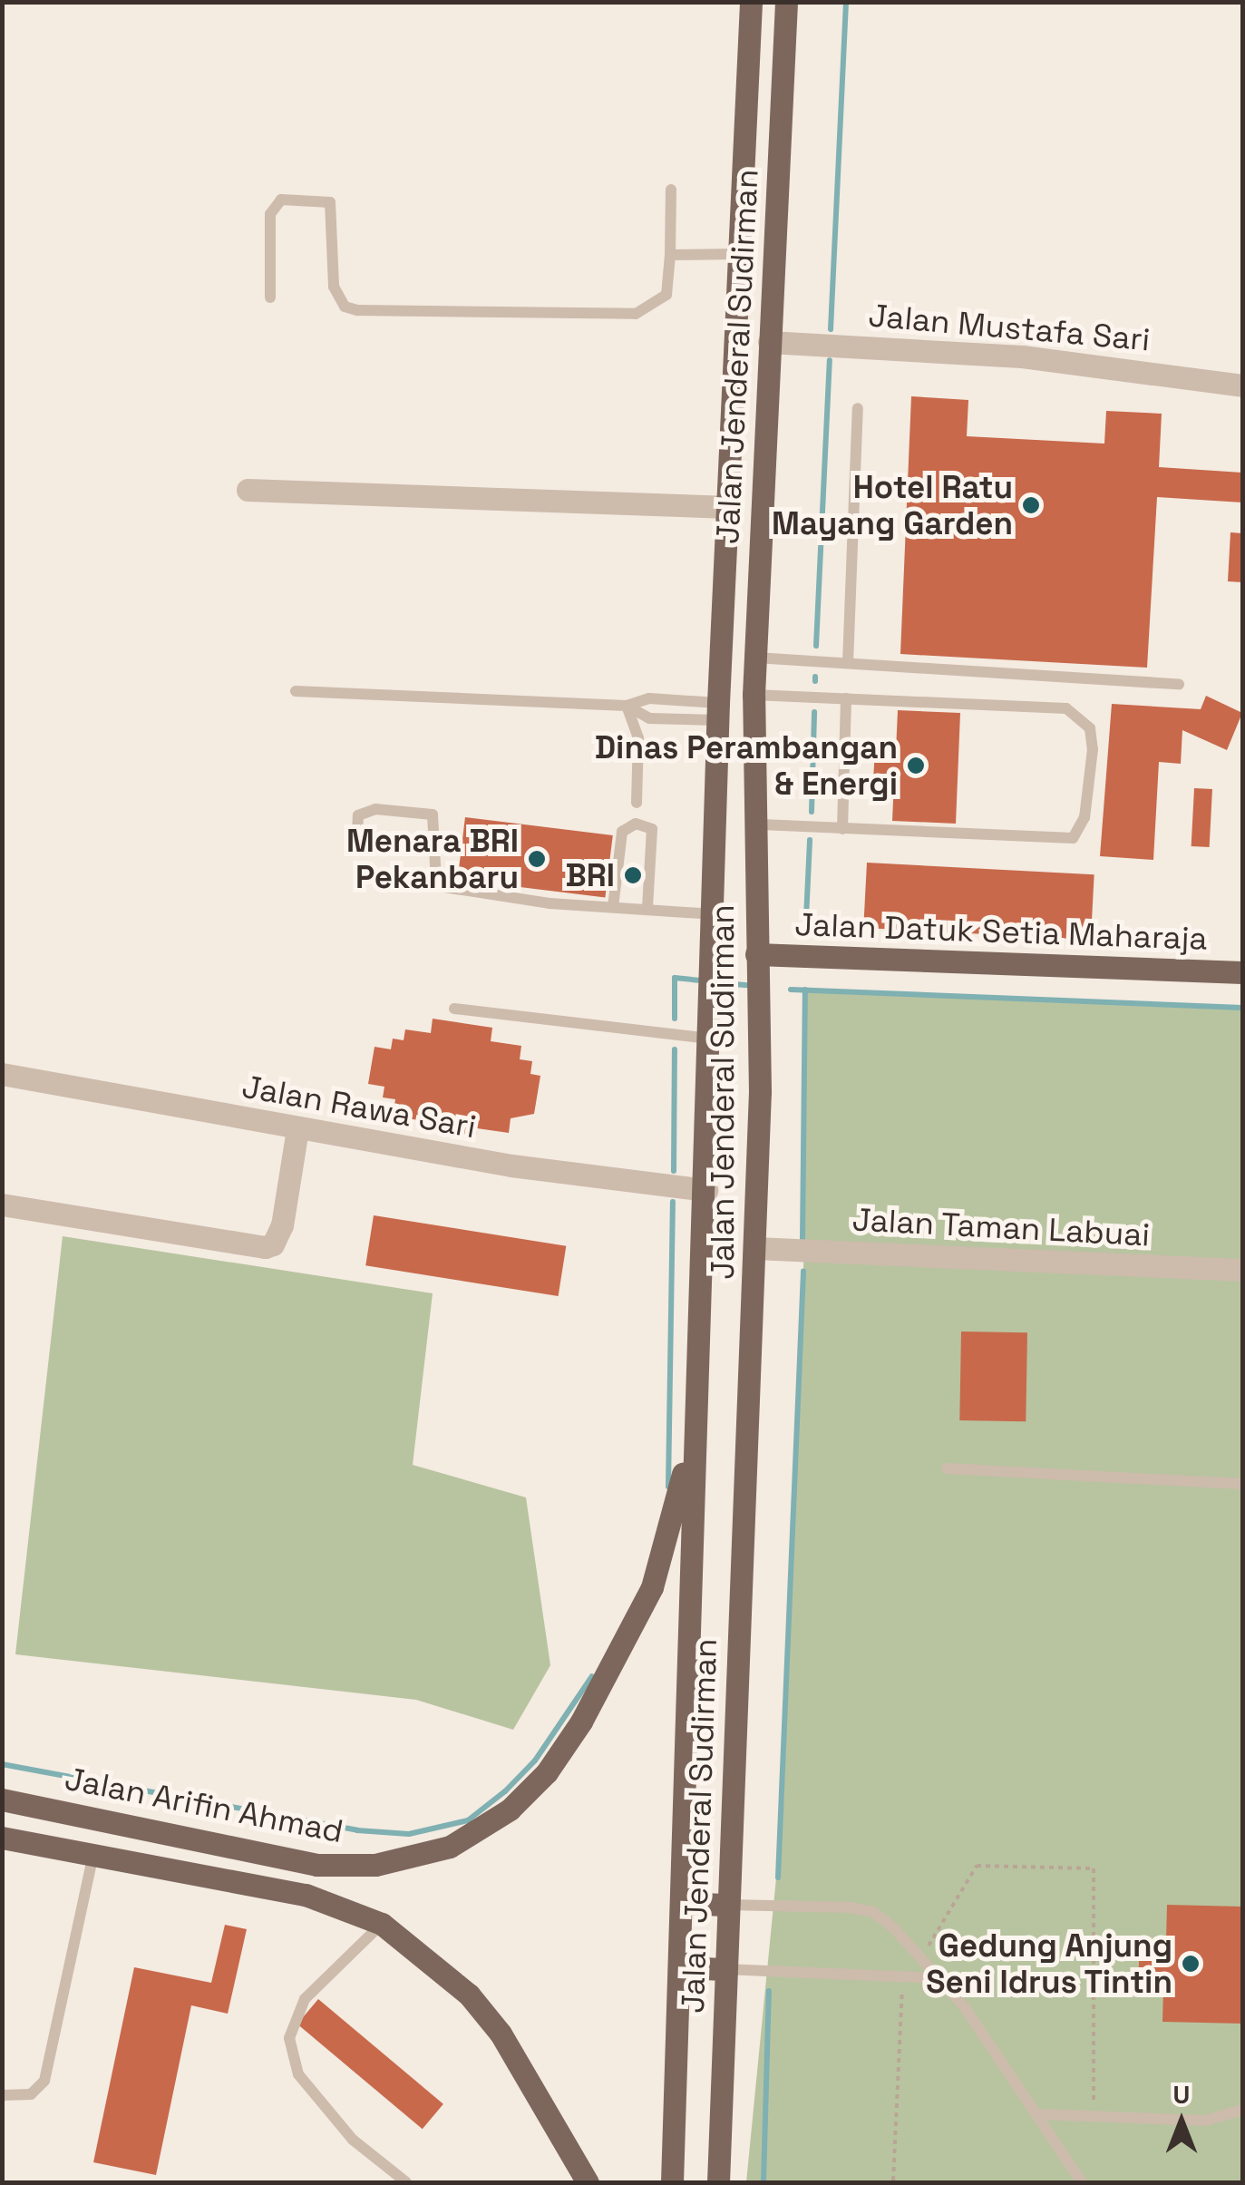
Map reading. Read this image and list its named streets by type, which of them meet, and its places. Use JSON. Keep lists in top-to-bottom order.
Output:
{
  "streets": {
    "main road": ["Jalan Jenderal Sudirman", "Jalan Datuk Setia Maharaja", "Jalan Arifin Ahmad"],
    "street": ["Jalan Mustafa Sari", "Jalan Rawa Sari", "Jalan Taman Labuai"]
  },
  "crossings": [
    ["Jalan Mustafa Sari", "Jalan Jenderal Sudirman"],
    ["Jalan Jenderal Sudirman", "Jalan Datuk Setia Maharaja"],
    ["Jalan Jenderal Sudirman", "Jalan Rawa Sari"],
    ["Jalan Jenderal Sudirman", "Jalan Taman Labuai"],
    ["Jalan Jenderal Sudirman", "Jalan Arifin Ahmad"]
  ],
  "places": [
    "Hotel Ratu Mayang Garden",
    "Dinas Perambangan & Energi",
    "Menara BRI Pekanbaru",
    "BRI",
    "Gedung Anjung Seni Idrus Tintin"
  ],
  "north": "top"
}
